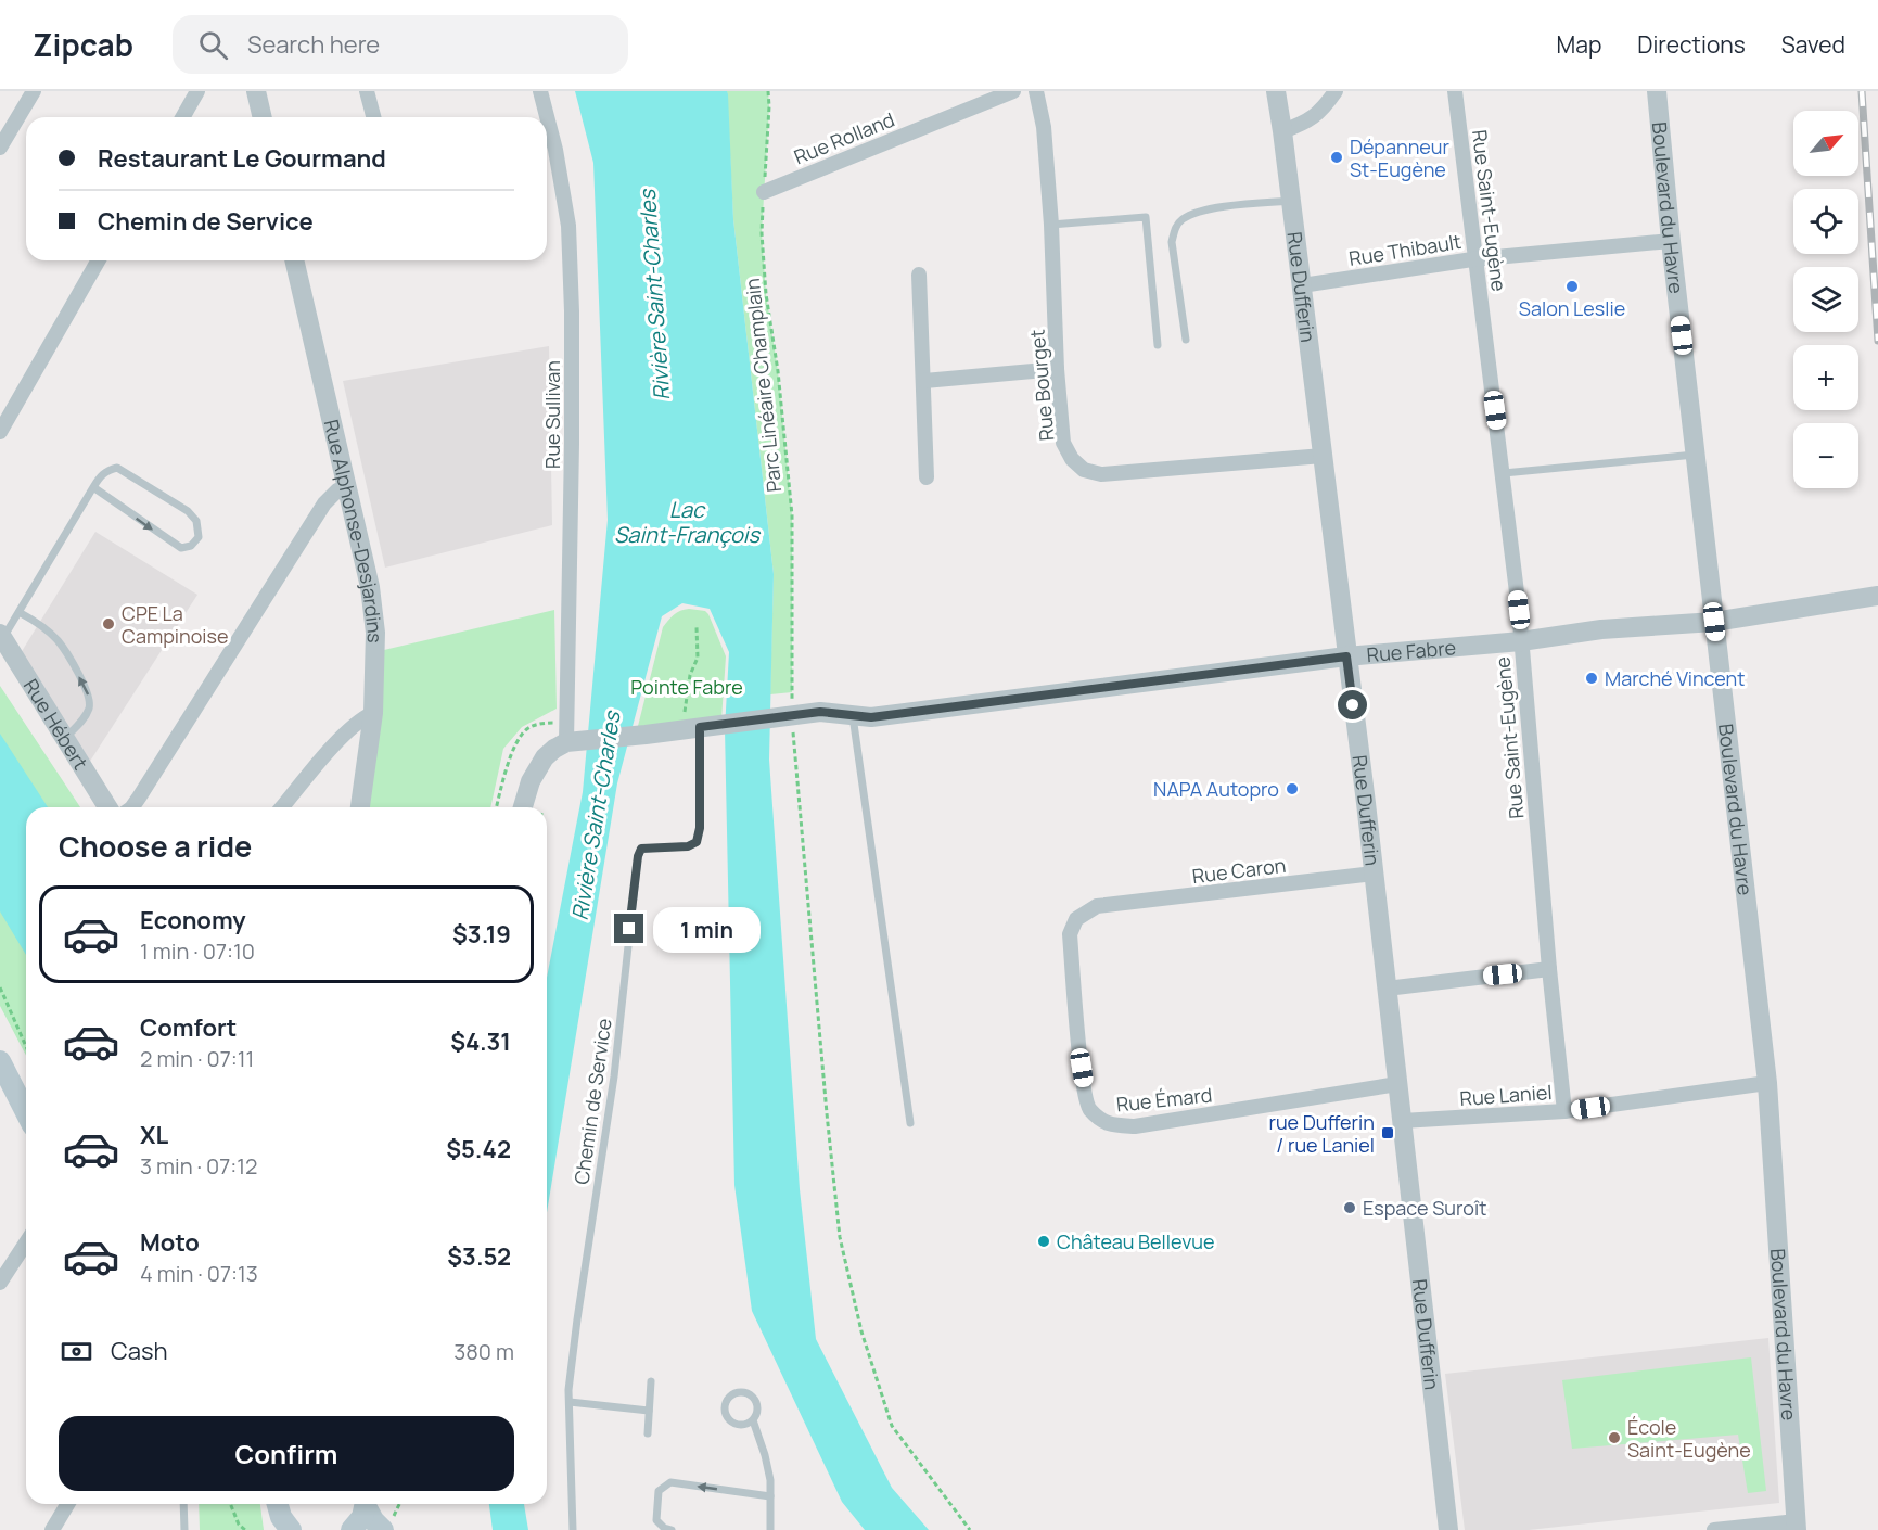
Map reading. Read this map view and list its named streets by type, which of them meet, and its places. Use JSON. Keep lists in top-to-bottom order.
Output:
{
  "streets": {
    "street": [
      "Rue Rolland",
      "Boulevard du Havre",
      "Rue Saint-Eugène",
      "Rue Thibault",
      "Rue Dufferin",
      "Rue Bourget",
      "Rue Sullivan",
      "Rue Alphonse-Desjardins",
      "Rue Fabre",
      "Rue Hébert",
      "Rue Caron",
      "Rue Laniel",
      "Rue Émard"
    ],
    "lane": ["Chemin de Service"],
    "path": ["Parc Linéaire Champlain"]
  },
  "crossings": [
    ["Rue Rolland", "Parc Linéaire Champlain"],
    ["Boulevard du Havre", "Rue Thibault"],
    ["Boulevard du Havre", "Rue Fabre"],
    ["Boulevard du Havre", "Rue Laniel"],
    ["Rue Saint-Eugène", "Rue Thibault"],
    ["Rue Saint-Eugène", "Rue Fabre"],
    ["Rue Saint-Eugène", "Rue Laniel"],
    ["Rue Thibault", "Rue Dufferin"],
    ["Rue Dufferin", "Rue Bourget"],
    ["Rue Dufferin", "Rue Fabre"],
    ["Rue Dufferin", "Rue Caron"],
    ["Rue Dufferin", "Rue Laniel"],
    ["Rue Dufferin", "Rue Émard"],
    ["Parc Linéaire Champlain", "Rue Fabre"],
    ["Rue Sullivan", "Rue Fabre"],
    ["Rue Fabre", "Chemin de Service"],
    ["Rue Caron", "Rue Émard"]
  ],
  "water": ["Rivière Saint-Charles", "Lac Saint-François"],
  "parks": ["Pointe Fabre"],
  "places": {
    "other": [
      "Dépanneur St-Eugène",
      "Salon Leslie",
      "CPE La Campinoise",
      "Marché Vincent",
      "NAPA Autopro",
      "Espace Suroît",
      "Château Bellevue",
      "École Saint-Eugène"
    ],
    "transit": ["rue Dufferin / rue Laniel"]
  },
  "north": "top right",
  "page": {
    "header": "Zipcab",
    "search": "Search here",
    "nav": ["Map", "Directions", "Saved"],
    "map_buttons": ["+", "−"],
    "banner": ["Restaurant Le Gourmand", "Chemin de Service"],
    "heading": "Choose a ride",
    "list": [
      {
        "name": "Economy",
        "note": "1 min · 07:10",
        "value": "$3.19"
      },
      {
        "name": "Comfort",
        "note": "2 min · 07:11",
        "value": "$4.31"
      },
      {
        "name": "XL",
        "note": "3 min · 07:12",
        "value": "$5.42"
      },
      {
        "name": "Moto",
        "note": "4 min · 07:13",
        "value": "$3.52"
      }
    ],
    "bubble": "1 min",
    "pay": ["Cash", "380 m"],
    "buttons": "Confirm"
  }
}
